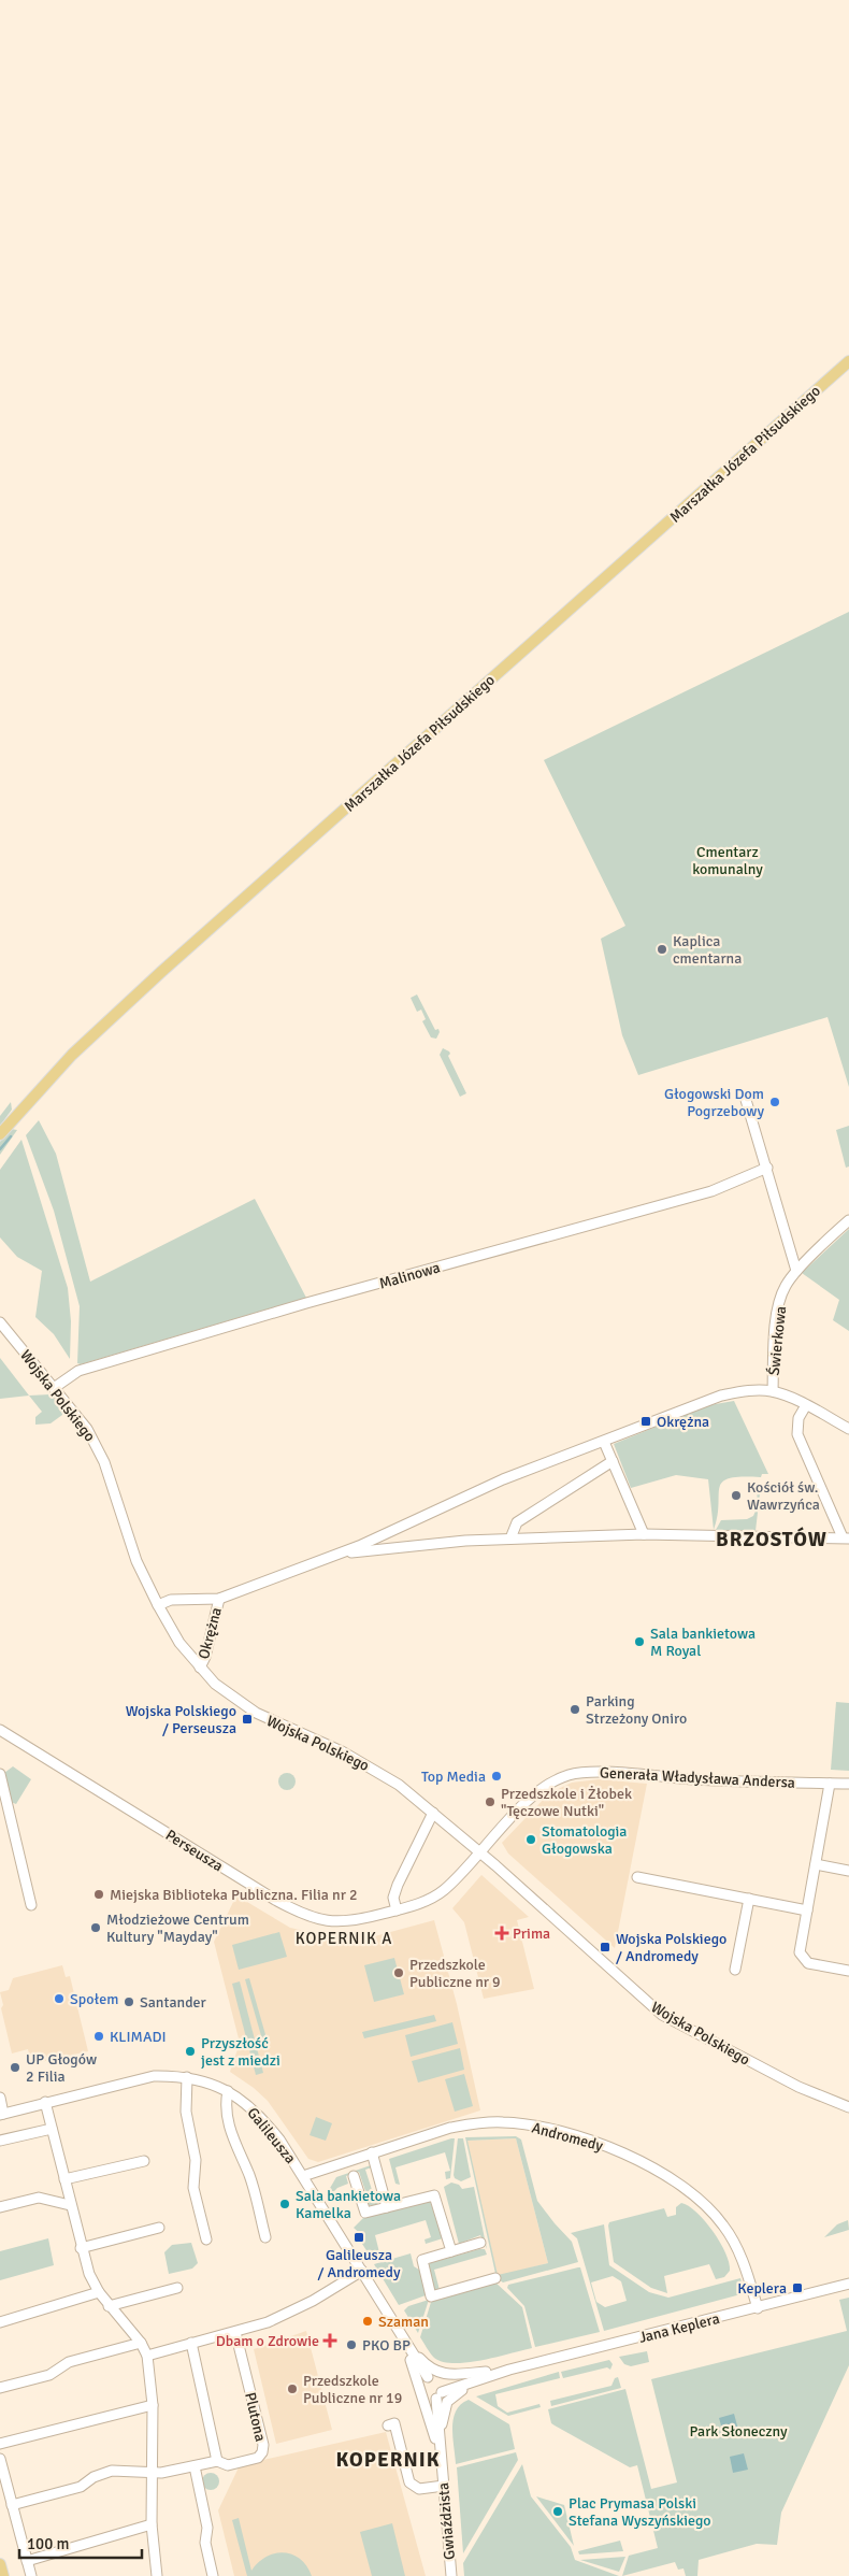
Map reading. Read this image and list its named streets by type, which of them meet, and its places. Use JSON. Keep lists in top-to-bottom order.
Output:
{
  "streets": {
    "main road": ["Marszałka Józefa Piłsudskiego"],
    "street": [
      "Malinowa",
      "Świerkowa",
      "Wojska Polskiego",
      "Okrężna",
      "Generała Władysława Andersa",
      "Perseusza",
      "Galileusza",
      "Andromedy",
      "Jana Keplera",
      "Plutona",
      "Gwiaździsta"
    ]
  },
  "crossings": [
    ["Malinowa", "Wojska Polskiego"],
    ["Świerkowa", "Okrężna"],
    ["Wojska Polskiego", "Okrężna"],
    ["Wojska Polskiego", "Generała Władysława Andersa"],
    ["Wojska Polskiego", "Perseusza"],
    ["Generała Władysława Andersa", "Perseusza"],
    ["Galileusza", "Andromedy"],
    ["Galileusza", "Jana Keplera"],
    ["Galileusza", "Gwiaździsta"],
    ["Andromedy", "Jana Keplera"],
    ["Jana Keplera", "Gwiaździsta"]
  ],
  "districts": ["BRZOSTÓW", "KOPERNIK A", "KOPERNIK"],
  "parks": ["Cmentarz komunalny", "Park Słoneczny"],
  "places": {
    "other": [
      "Kaplica cmentarna",
      "Głogowski Dom Pogrzebowy",
      "Kościół św. Wawrzyńca",
      "Sala bankietowa M Royal",
      "Parking Strzeżony Oniro",
      "Top Media",
      "Przedszkole i Żłobek \"Tęczowe Nutki\"",
      "Stomatologia Głogowska",
      "Miejska Biblioteka Publiczna. Filia nr 2",
      "Młodzieżowe Centrum Kultury \"Mayday\"",
      "Przedszkole Publiczne nr 9",
      "Społem",
      "Santander",
      "KLIMADI",
      "Przyszłość jest z miedzi",
      "UP Głogów 2 Filia",
      "Sala bankietowa Kamelka",
      "Szaman",
      "PKO BP",
      "Przedszkole Publiczne nr 19",
      "Plac Prymasa Polski Stefana Wyszyńskiego"
    ],
    "transit": [
      "Okrężna",
      "Wojska Polskiego / Perseusza",
      "Wojska Polskiego / Andromedy",
      "Galileusza / Andromedy",
      "Keplera"
    ],
    "health": ["Prima", "Dbam o Zdrowie"]
  },
  "scale_bar": "100 m"
}
